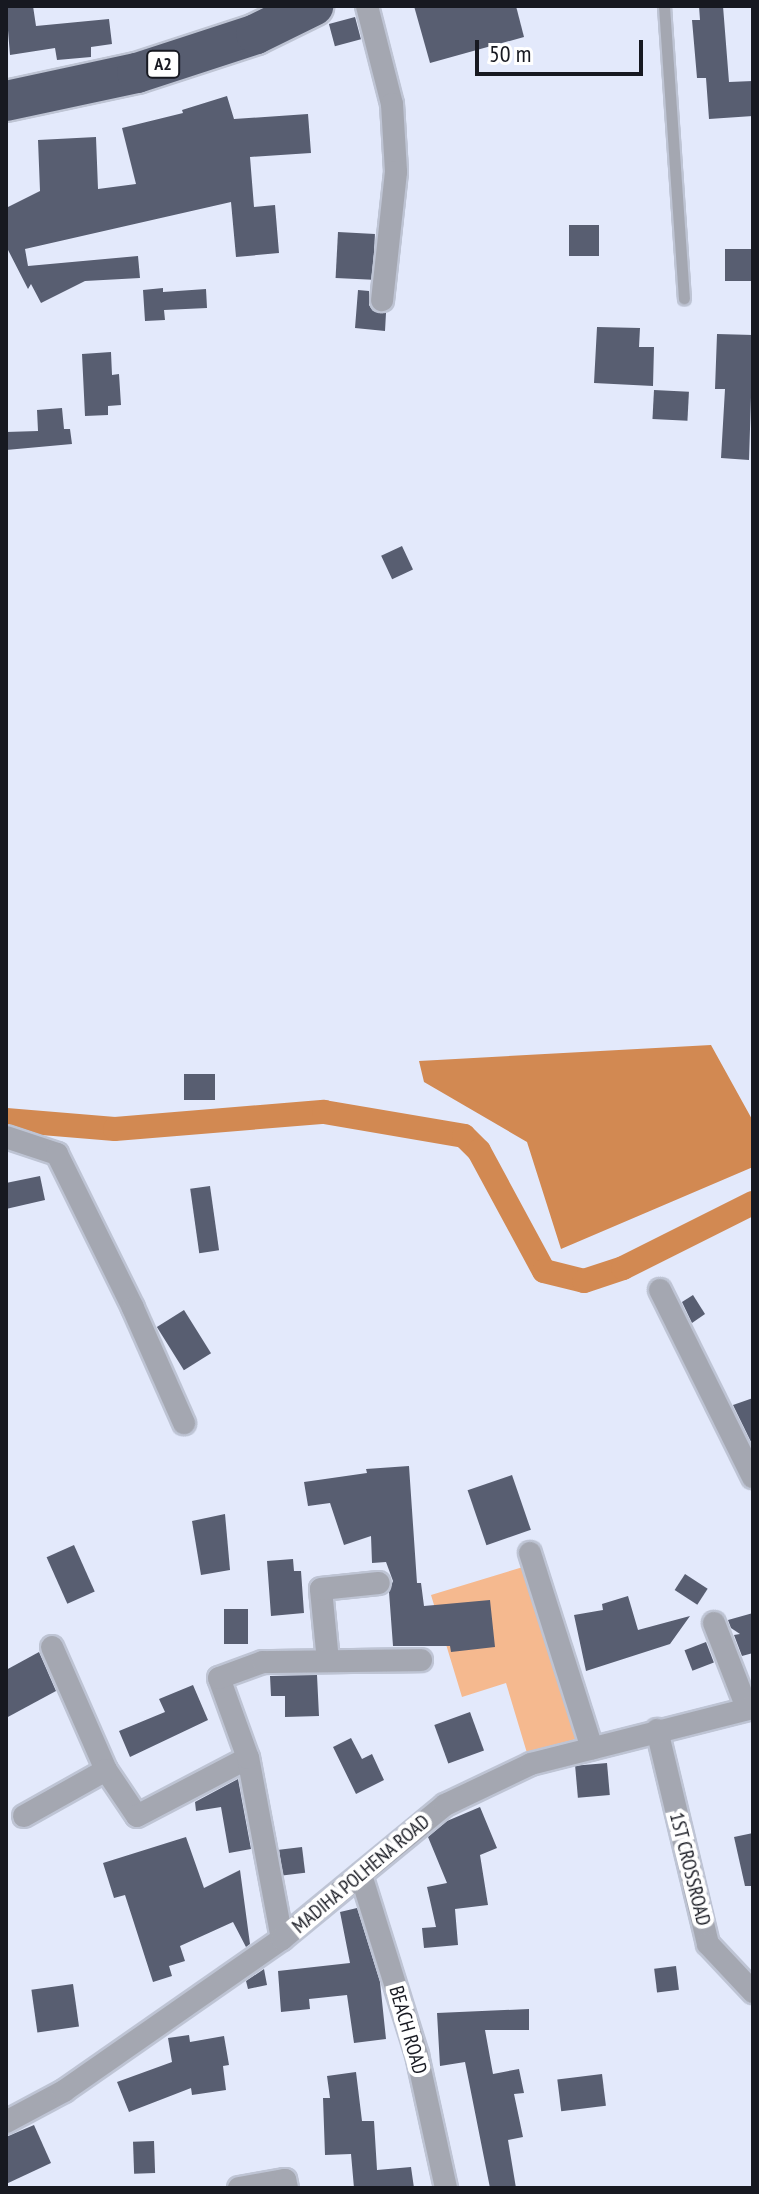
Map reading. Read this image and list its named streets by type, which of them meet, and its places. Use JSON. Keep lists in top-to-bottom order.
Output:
{
  "streets": {
    "highway": ["A2"],
    "street": ["1ST CROSSROAD", "MADIHA POLHENA ROAD", "BEACH ROAD"]
  },
  "crossings": [
    ["1ST CROSSROAD", "MADIHA POLHENA ROAD"],
    ["MADIHA POLHENA ROAD", "BEACH ROAD"]
  ],
  "scale_bar": "50 m"
}
